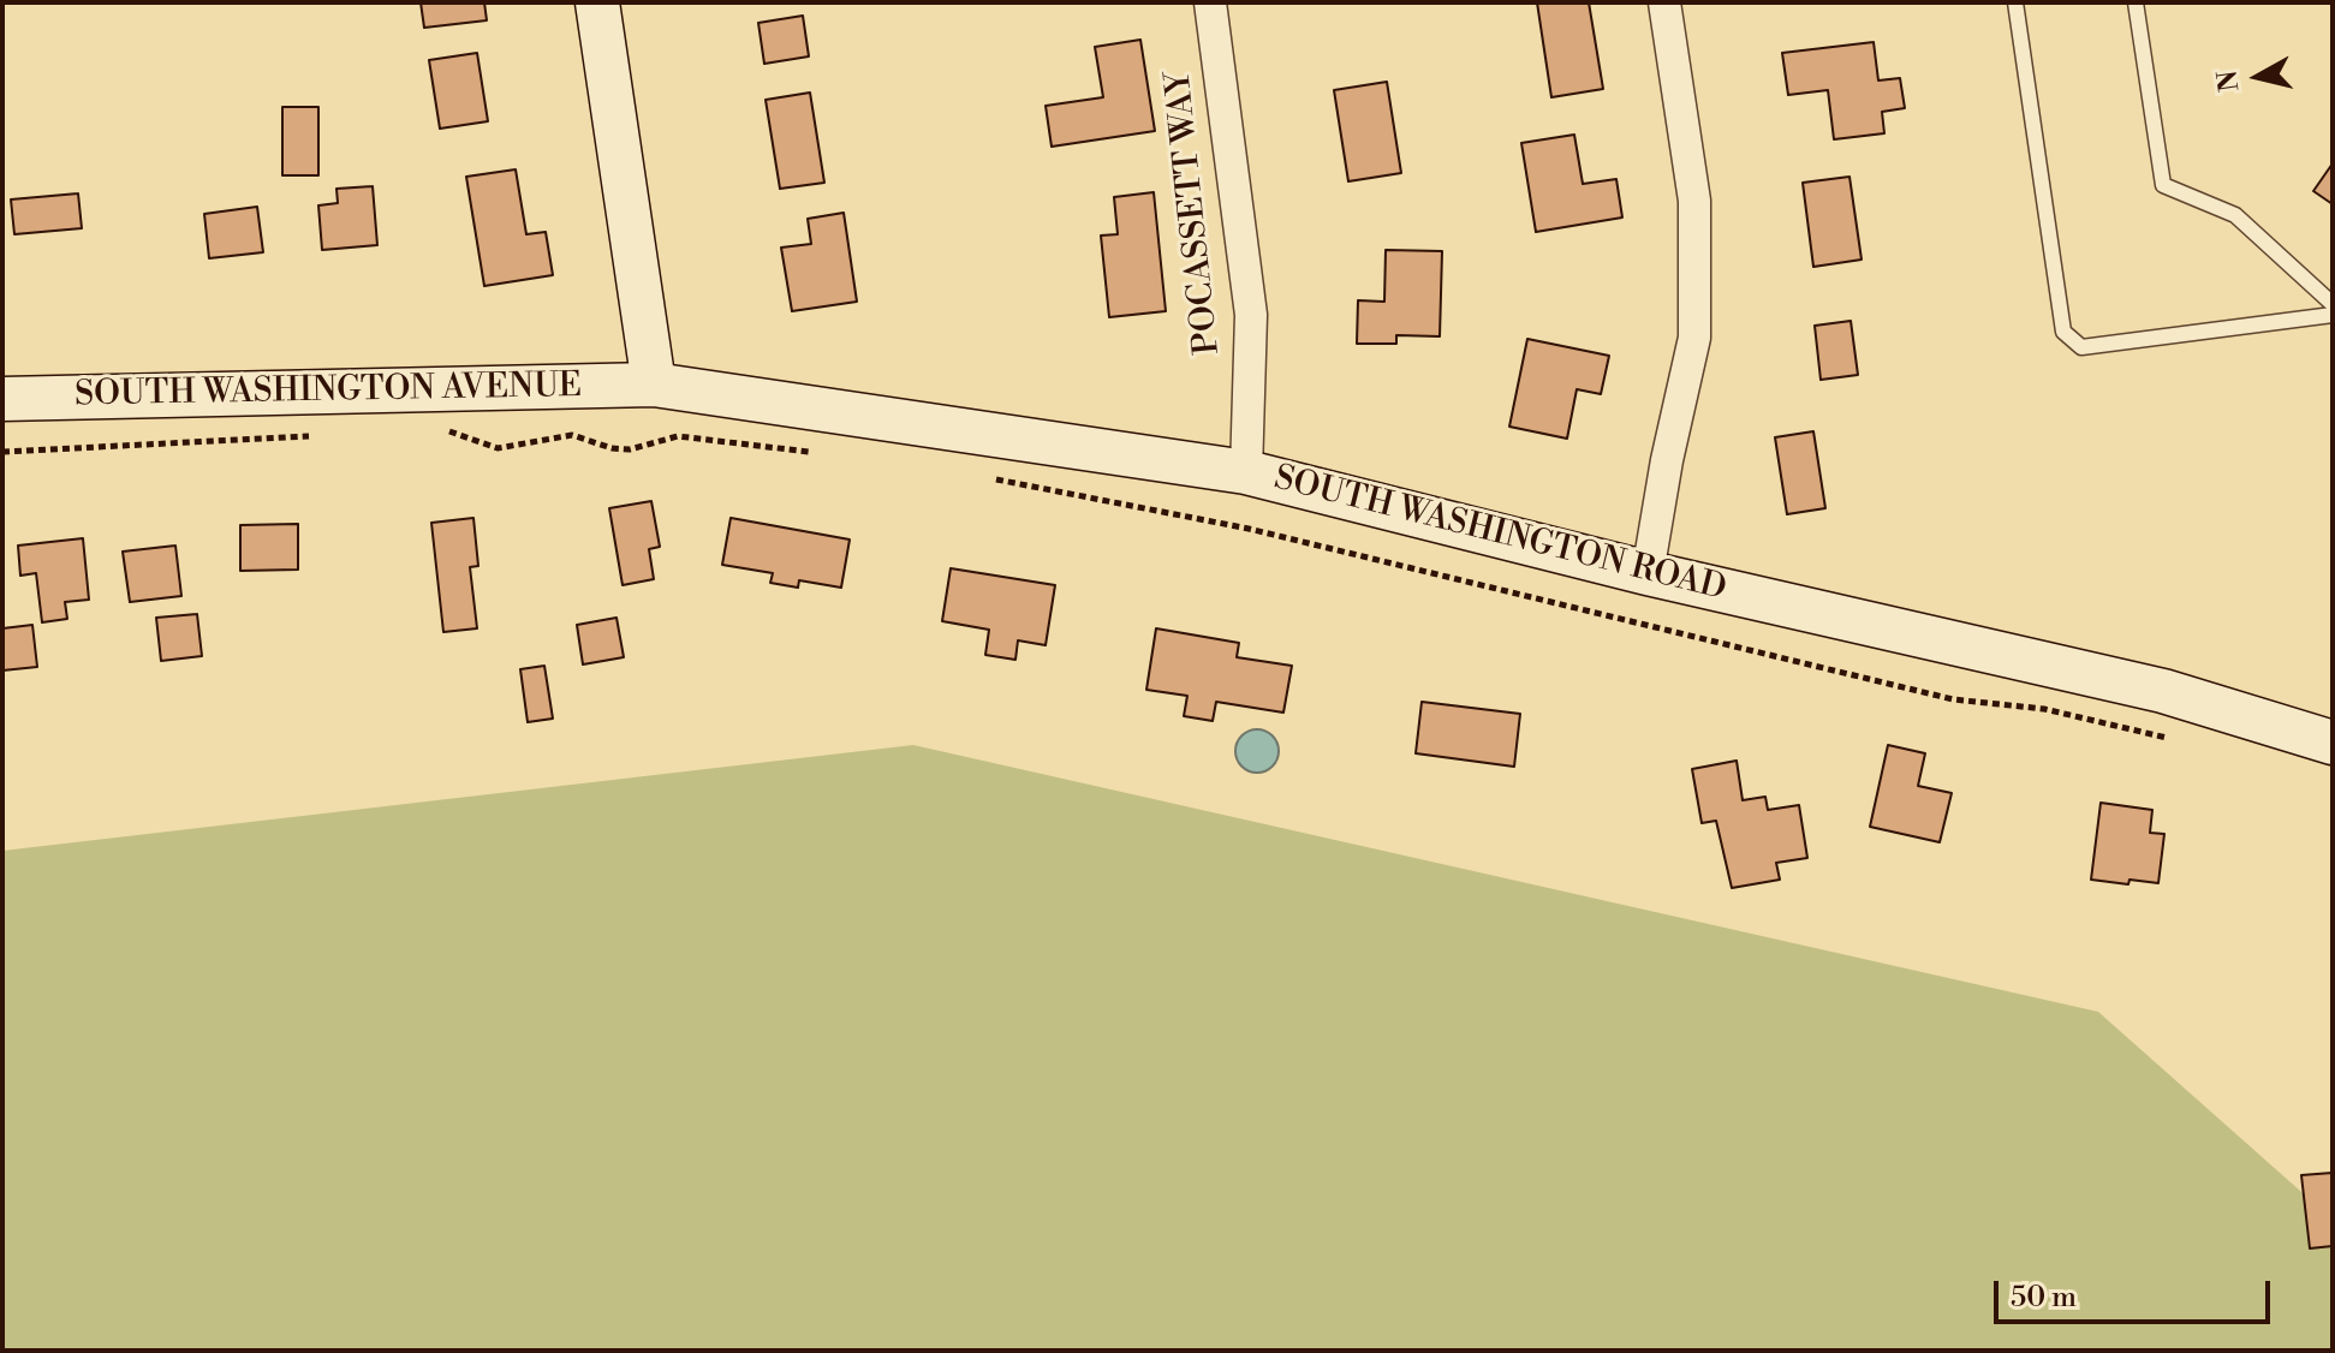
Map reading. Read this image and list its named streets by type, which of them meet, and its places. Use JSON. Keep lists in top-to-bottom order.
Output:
{
  "streets": {
    "street": ["POCASSETT WAY", "SOUTH WASHINGTON AVENUE", "SOUTH WASHINGTON ROAD"]
  },
  "crossings": [
    ["POCASSETT WAY", "SOUTH WASHINGTON ROAD"],
    ["SOUTH WASHINGTON AVENUE", "SOUTH WASHINGTON ROAD"]
  ],
  "scale_bar": "50 m",
  "north": "left"
}
